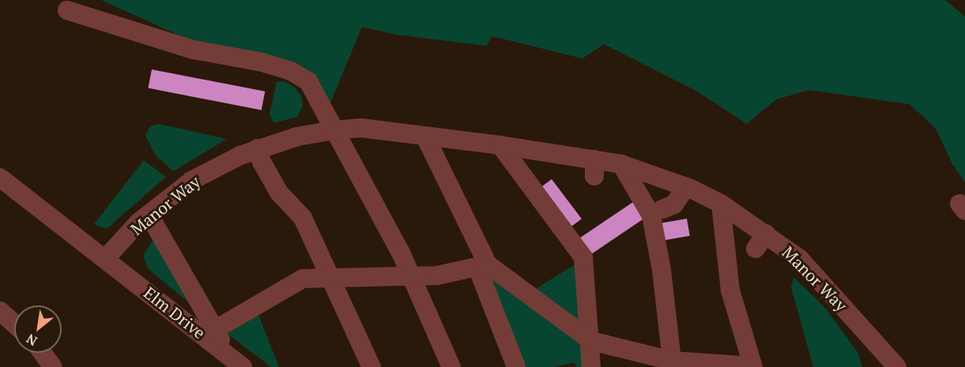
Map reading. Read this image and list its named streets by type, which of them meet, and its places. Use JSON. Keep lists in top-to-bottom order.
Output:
{
  "streets": {
    "street": ["Manor Way", "Elm Drive"]
  },
  "crossings": [
    ["Manor Way", "Elm Drive"]
  ],
  "north": "bottom left"
}
